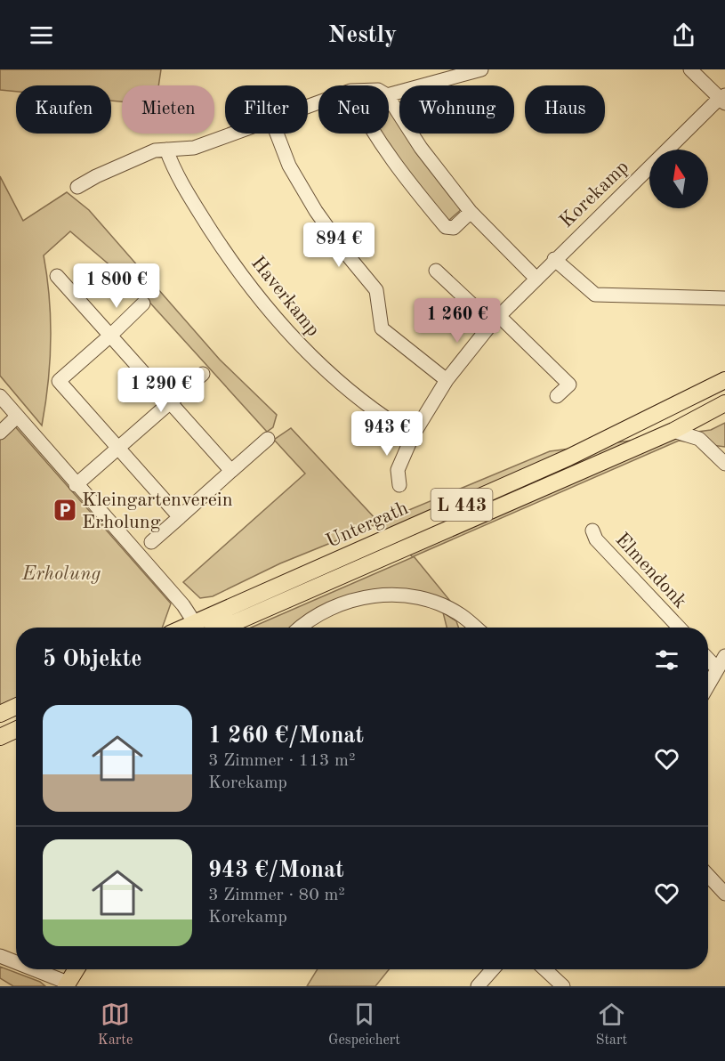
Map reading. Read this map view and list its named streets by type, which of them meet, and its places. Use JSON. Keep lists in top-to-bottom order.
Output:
{
  "streets": {
    "main road": ["L 443", "Untergath"],
    "street": ["Korekamp", "Haverkamp", "Elmendonk"]
  },
  "crossings": [
    ["Korekamp", "Haverkamp"]
  ],
  "parks": ["Erholung"],
  "places": {
    "parking": ["Kleingartenverein Erholung"]
  },
  "north": "top",
  "page": {
    "header": "Nestly",
    "chip": [
      "Kaufen",
      "Mieten",
      "Filter",
      "Neu",
      "Wohnung",
      "Haus"
    ],
    "price": [
      "894 €",
      "1 800 €",
      "1 260 €",
      "1 290 €",
      "943 €"
    ],
    "heading": "5 Objekte",
    "list": [
      {
        "name": "1 260 €/Monat",
        "note": "3 Zimmer · 113 m² · Korekamp"
      },
      {
        "name": "943 €/Monat",
        "note": "3 Zimmer · 80 m² · Korekamp"
      }
    ],
    "tabs": ["Karte", "Gespeichert", "Start"]
  }
}
